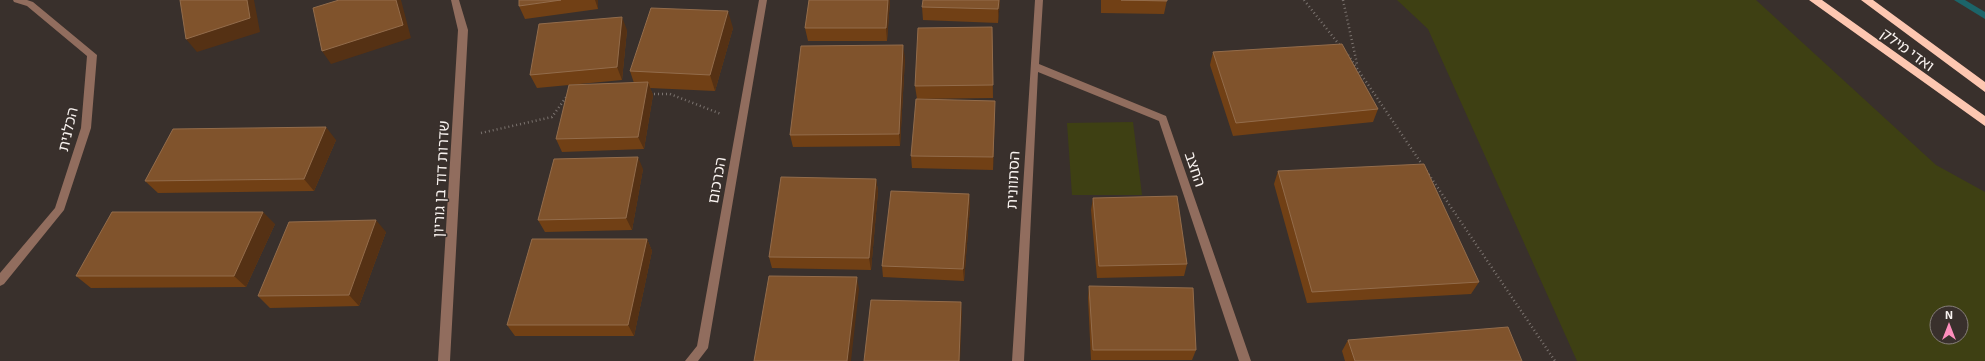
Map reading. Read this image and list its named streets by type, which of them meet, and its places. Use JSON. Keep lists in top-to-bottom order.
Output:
{
  "streets": {
    "highway": ["ואדי מילק"],
    "street": [
      "הכלנית",
      "החצב",
      "שדרות דוד בן גוריון",
      "הכרכום",
      "הסתוונית"
    ]
  },
  "crossings": [
    ["החצב", "הסתוונית"]
  ],
  "north": "top"
}
